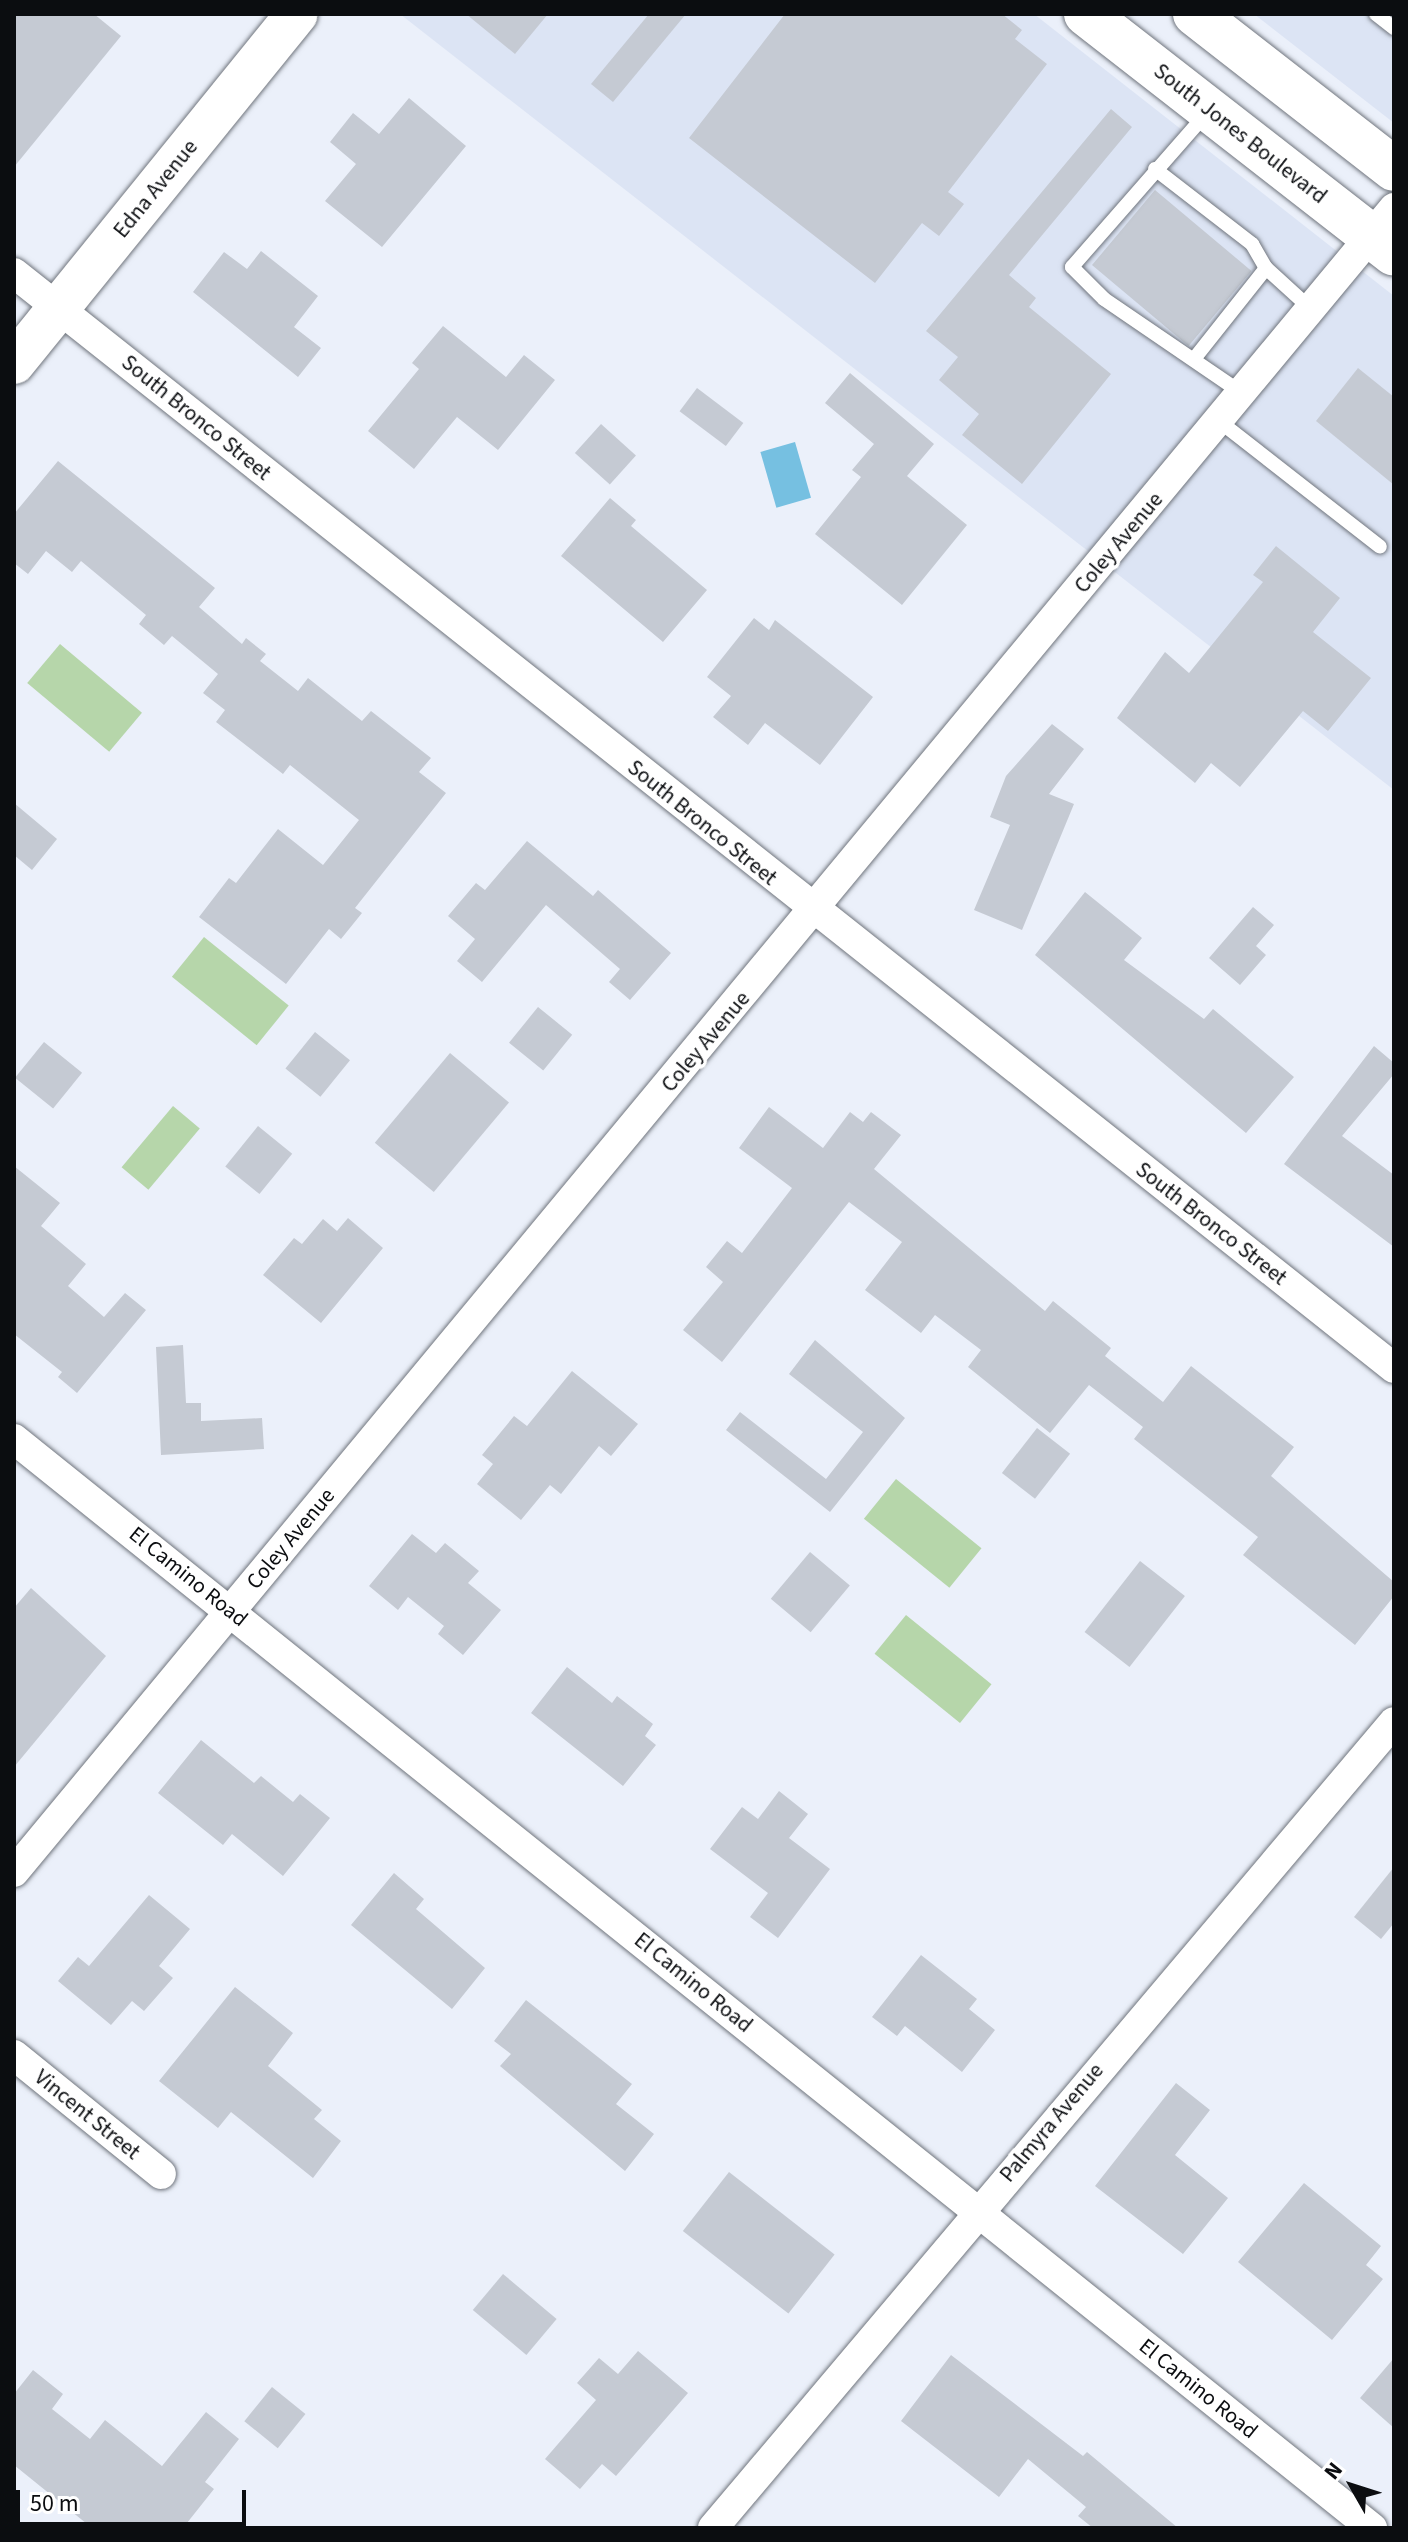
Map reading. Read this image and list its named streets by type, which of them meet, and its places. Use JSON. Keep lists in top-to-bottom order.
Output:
{
  "streets": {
    "main road": ["South Jones Boulevard"],
    "street": [
      "Edna Avenue",
      "South Bronco Street",
      "Coley Avenue",
      "El Camino Road",
      "Vincent Street",
      "Palmyra Avenue"
    ]
  },
  "crossings": [
    ["South Jones Boulevard", "Coley Avenue"],
    ["Edna Avenue", "South Bronco Street"],
    ["South Bronco Street", "Coley Avenue"],
    ["Coley Avenue", "El Camino Road"],
    ["El Camino Road", "Palmyra Avenue"]
  ],
  "scale_bar": "50 m",
  "north": "top left"
}
